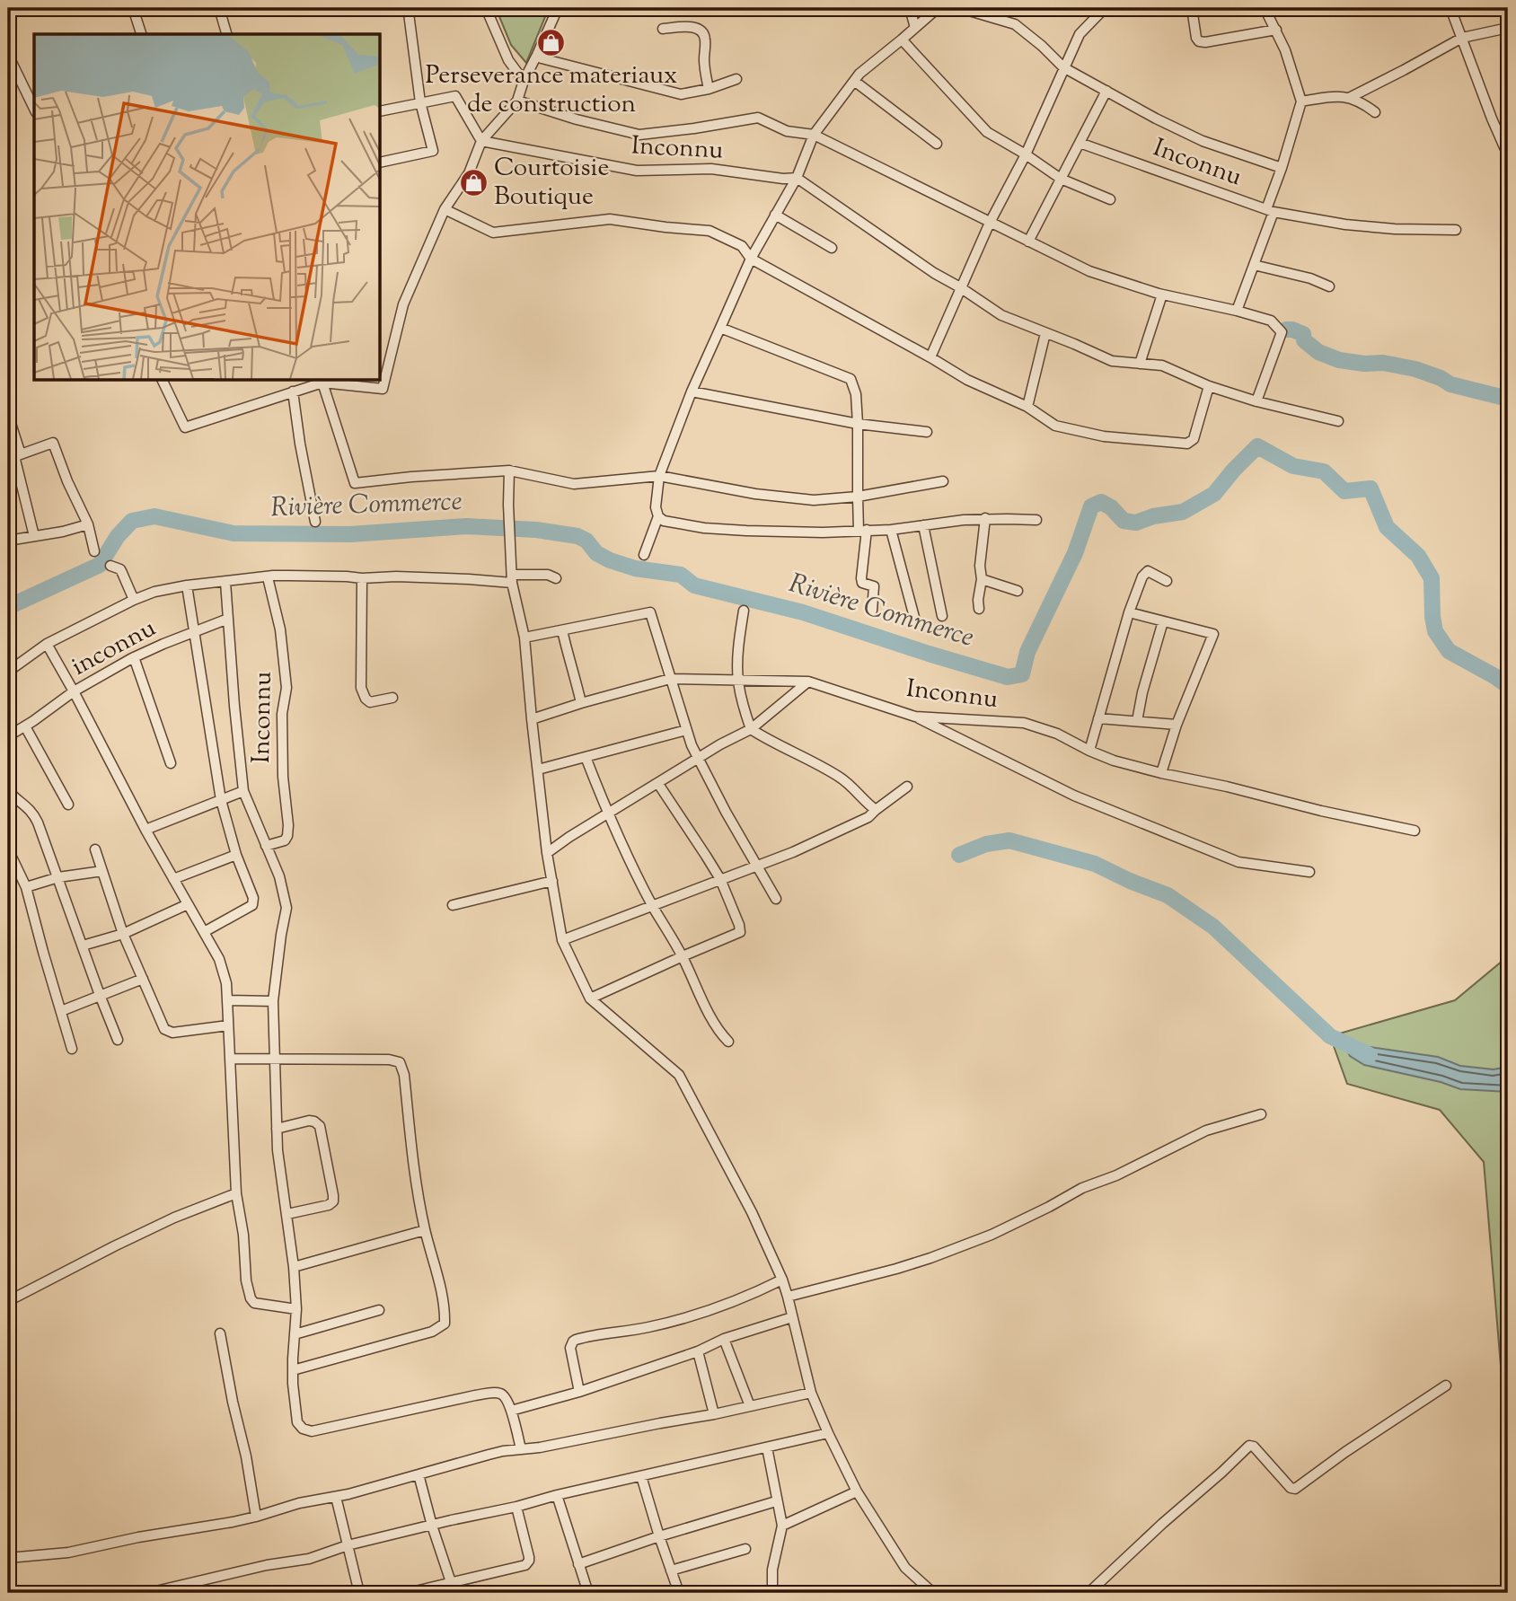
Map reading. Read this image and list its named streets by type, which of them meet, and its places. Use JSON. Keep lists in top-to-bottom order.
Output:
{
  "streets": {
    "street": ["Inconnu", "inconnu"]
  },
  "crossings": [
    ["Inconnu", "inconnu"]
  ],
  "water": ["Rivière Commerce"],
  "places": {
    "shop": ["Perseverance materiaux de construction", "Courtoisie Boutique"]
  }
}
